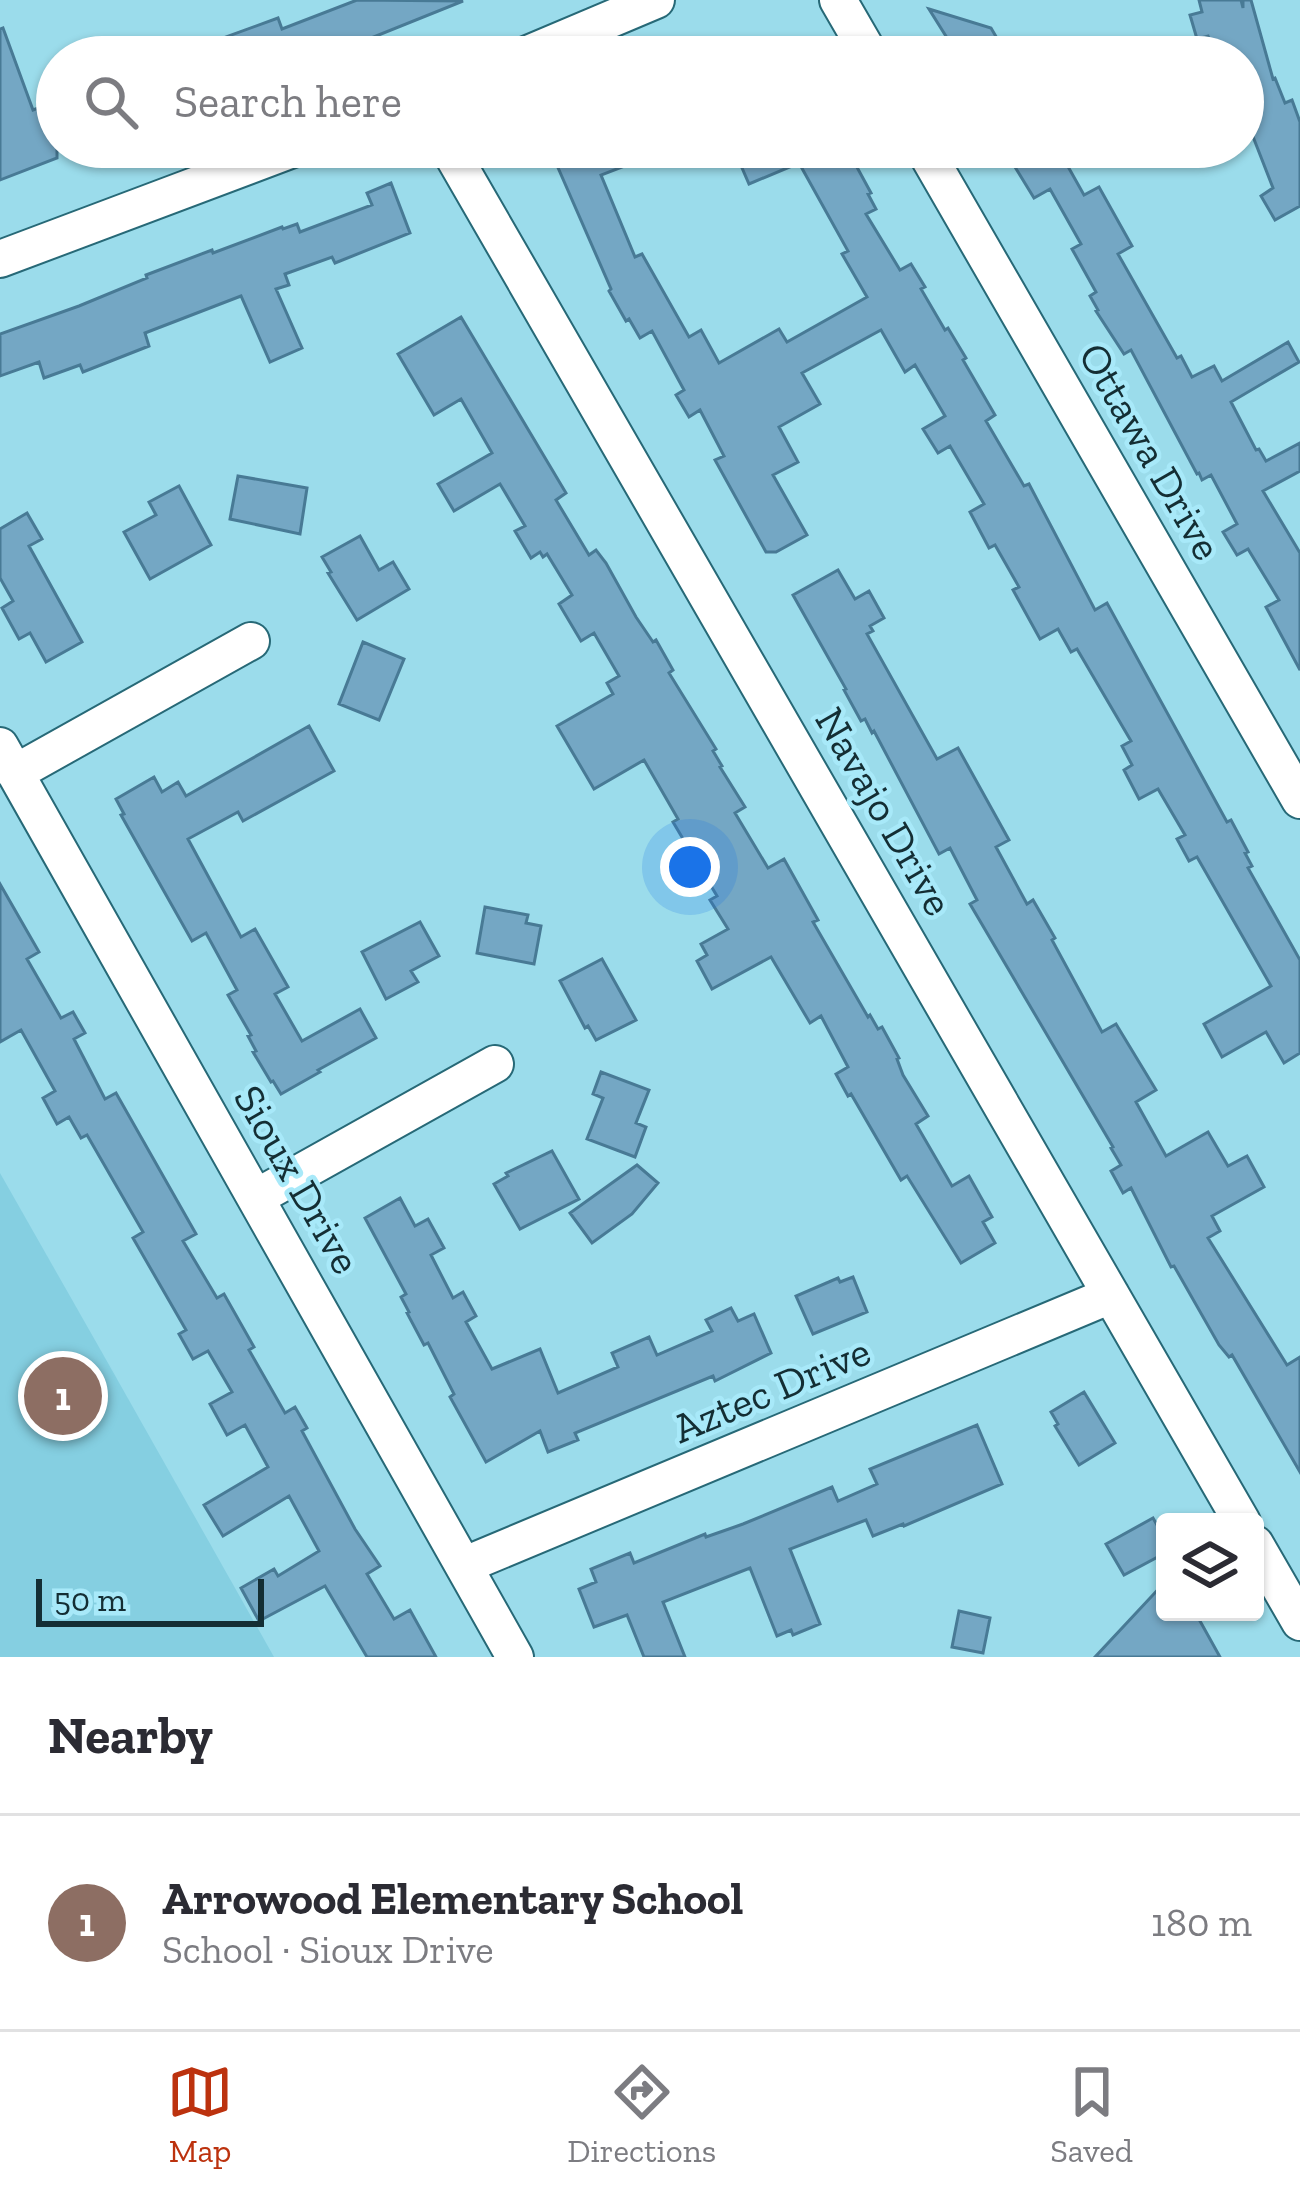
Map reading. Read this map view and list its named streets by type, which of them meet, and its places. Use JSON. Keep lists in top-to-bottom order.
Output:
{
  "streets": {
    "street": [
      "Ottawa Drive",
      "Navajo Drive",
      "Sioux Drive",
      "Aztec Drive"
    ]
  },
  "crossings": [
    ["Navajo Drive", "Aztec Drive"],
    ["Sioux Drive", "Aztec Drive"]
  ],
  "scale_bar": "50 m",
  "page": {
    "search": "Search here",
    "pins": "1",
    "scale": "50 m",
    "heading": "Nearby",
    "list": [
      {
        "mark": "1",
        "name": "Arrowood Elementary School",
        "note": "School · Sioux Drive",
        "value": "180 m"
      }
    ],
    "nav": ["Map", "Directions", "Saved"]
  }
}
